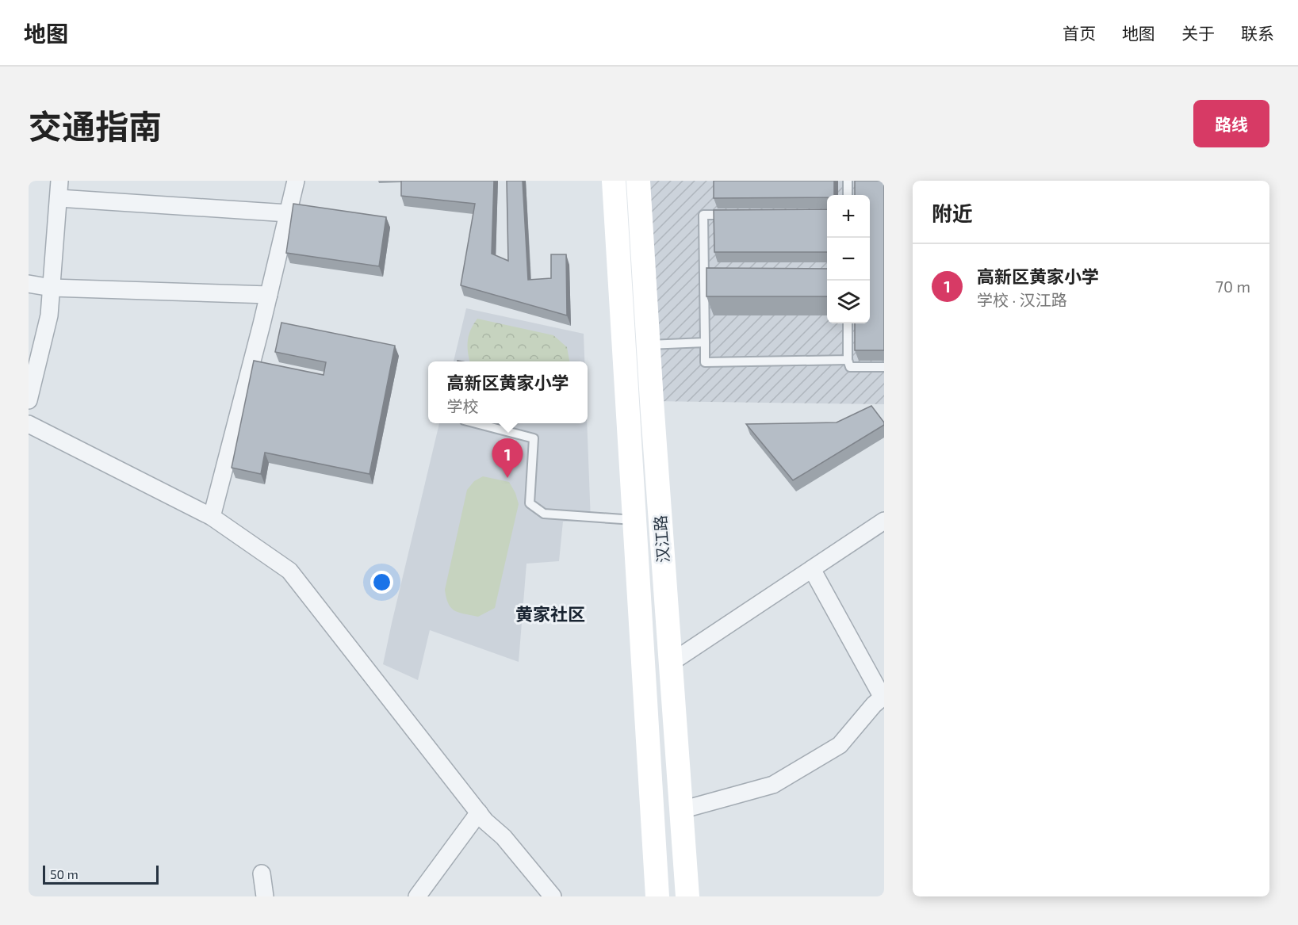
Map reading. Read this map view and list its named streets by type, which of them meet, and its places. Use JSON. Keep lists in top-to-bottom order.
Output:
{
  "streets": {
    "main road": ["汉江路"]
  },
  "districts": ["黄家社区"],
  "scale_bar": "50 m",
  "page": {
    "header": "地图",
    "nav": [
      "首页",
      "地图",
      "关于",
      "联系"
    ],
    "title": "交通指南",
    "buttons": "路线",
    "heading": "附近",
    "map_buttons": ["+", "−"],
    "list": [
      {
        "mark": "1",
        "name": "高新区黄家小学",
        "note": "学校 · 汉江路",
        "value": "70 m"
      }
    ],
    "popup": ["高新区黄家小学", "学校"],
    "pins": "1",
    "scale": "50 m"
  }
}
